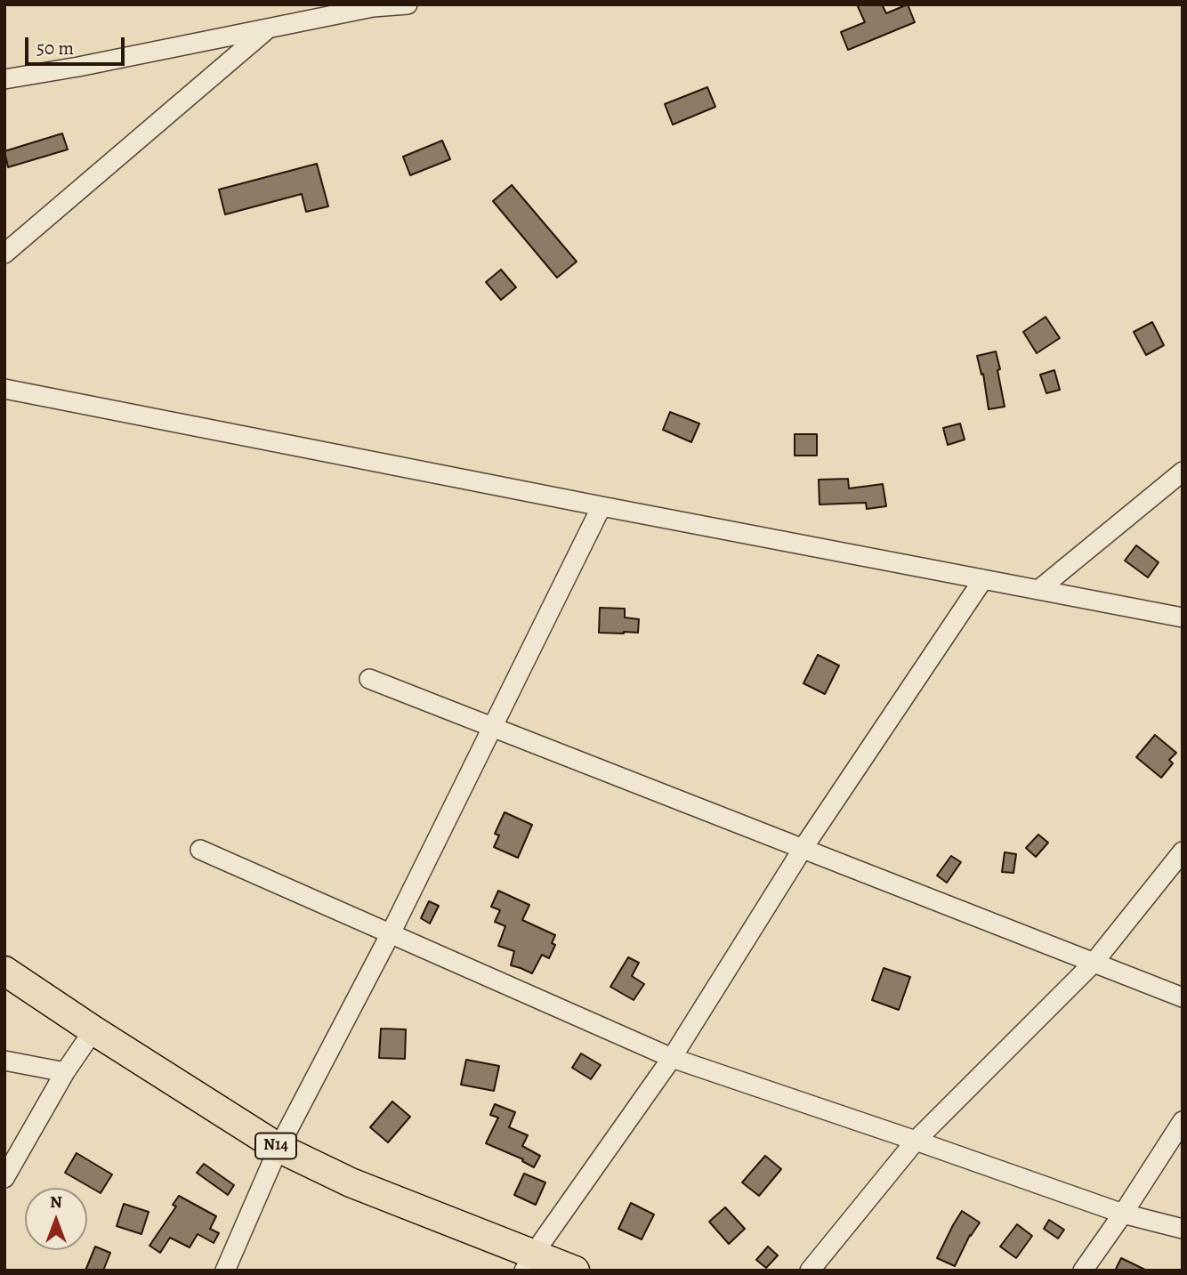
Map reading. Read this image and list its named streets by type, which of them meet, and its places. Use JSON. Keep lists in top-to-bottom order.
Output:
{
  "streets": {
    "highway": ["N14"]
  },
  "scale_bar": "50 m",
  "north": "top"
}
